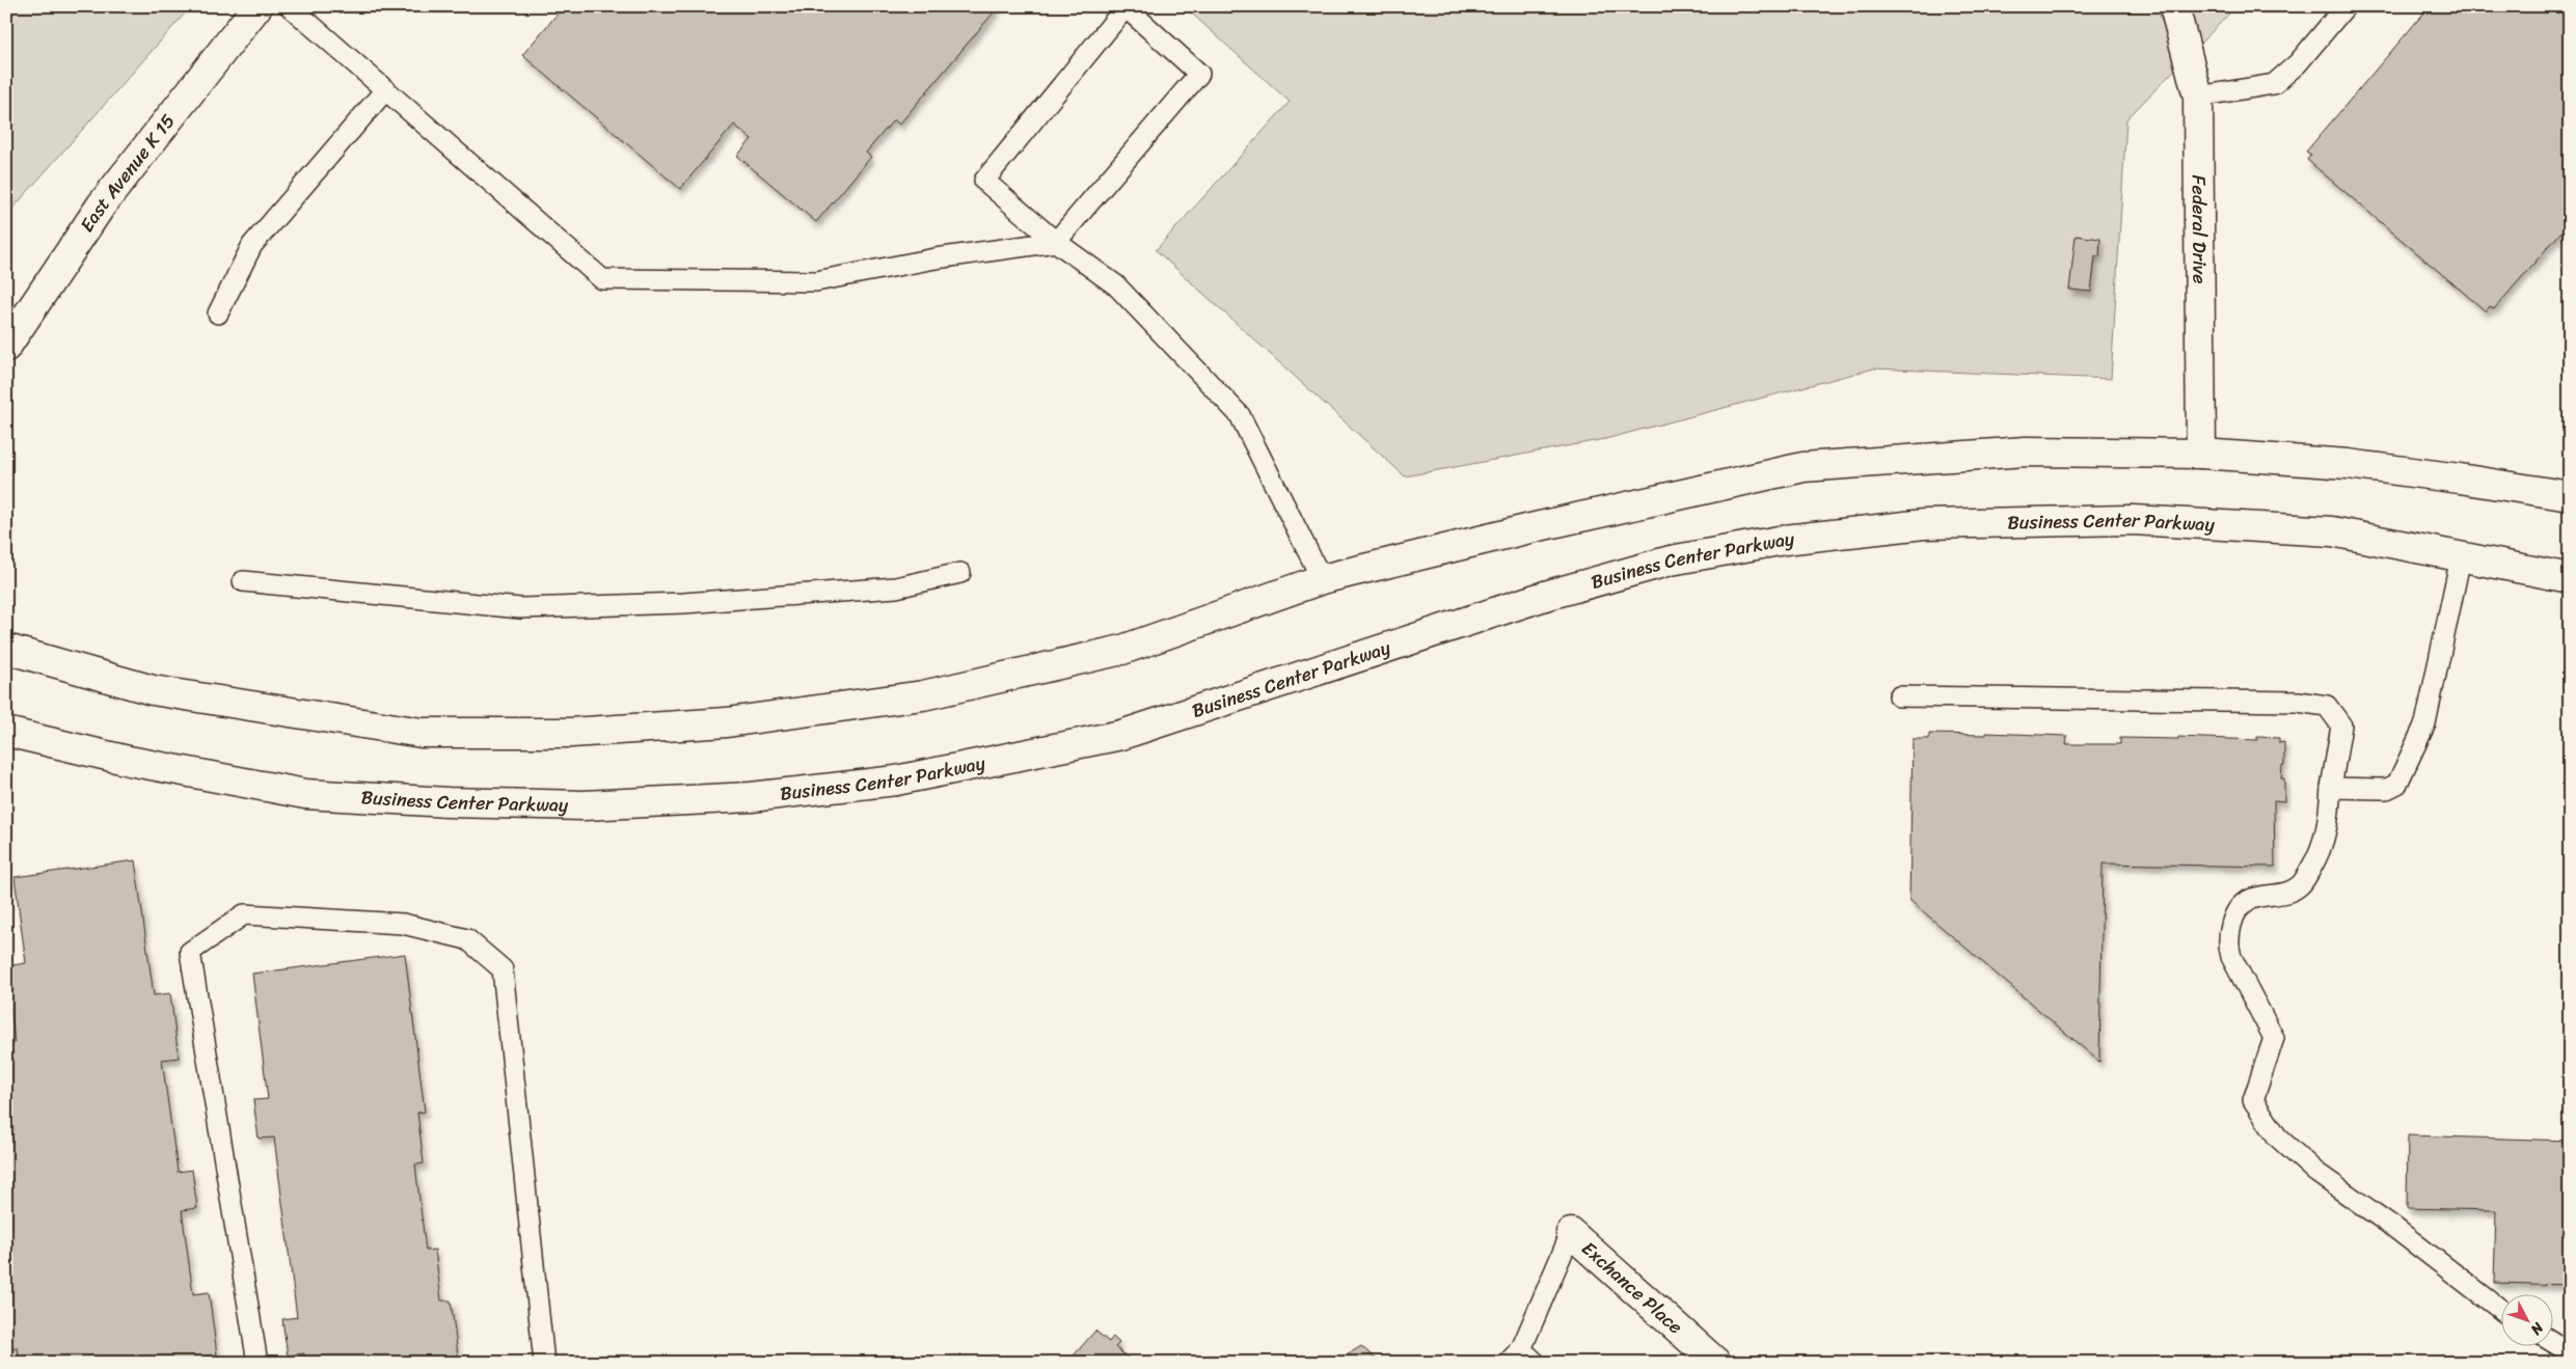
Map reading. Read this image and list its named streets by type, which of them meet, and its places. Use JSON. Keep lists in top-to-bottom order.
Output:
{
  "streets": {
    "main road": [
      "East Avenue K 15",
      "Federal Drive",
      "Business Center Parkway",
      "Exchance Place"
    ]
  },
  "north": "bottom right"
}
